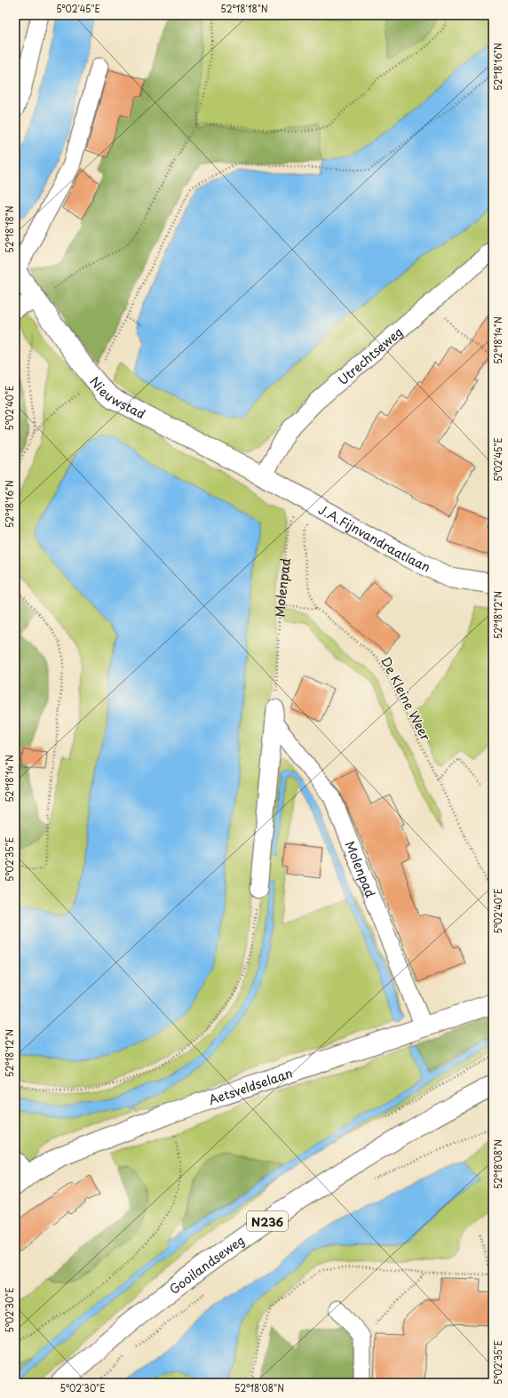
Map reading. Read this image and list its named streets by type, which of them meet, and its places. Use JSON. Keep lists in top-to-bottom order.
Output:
{
  "streets": {
    "street": [
      "Utrechtseweg",
      "Nieuwstad",
      "J.A.Fijnvandraatlaan",
      "Molenpad",
      "Aetsveldselaan",
      "N236",
      "Gooilandseweg"
    ],
    "path": ["De Kleine Weer"]
  },
  "crossings": [
    ["Utrechtseweg", "Nieuwstad"],
    ["Utrechtseweg", "J.A.Fijnvandraatlaan"],
    ["Nieuwstad", "J.A.Fijnvandraatlaan"],
    ["J.A.Fijnvandraatlaan", "Molenpad"],
    ["J.A.Fijnvandraatlaan", "De Kleine Weer"],
    ["Molenpad", "De Kleine Weer"],
    ["Molenpad", "Aetsveldselaan"]
  ],
  "coordinates": [
    "5°02'45\"E",
    "52°18'18\"N",
    "52°18'16\"N",
    "52°18'14\"N",
    "5°02'40\"E",
    "52°18'12\"N",
    "5°02'35\"E",
    "52°18'08\"N",
    "5°02'30\"E"
  ]
}
